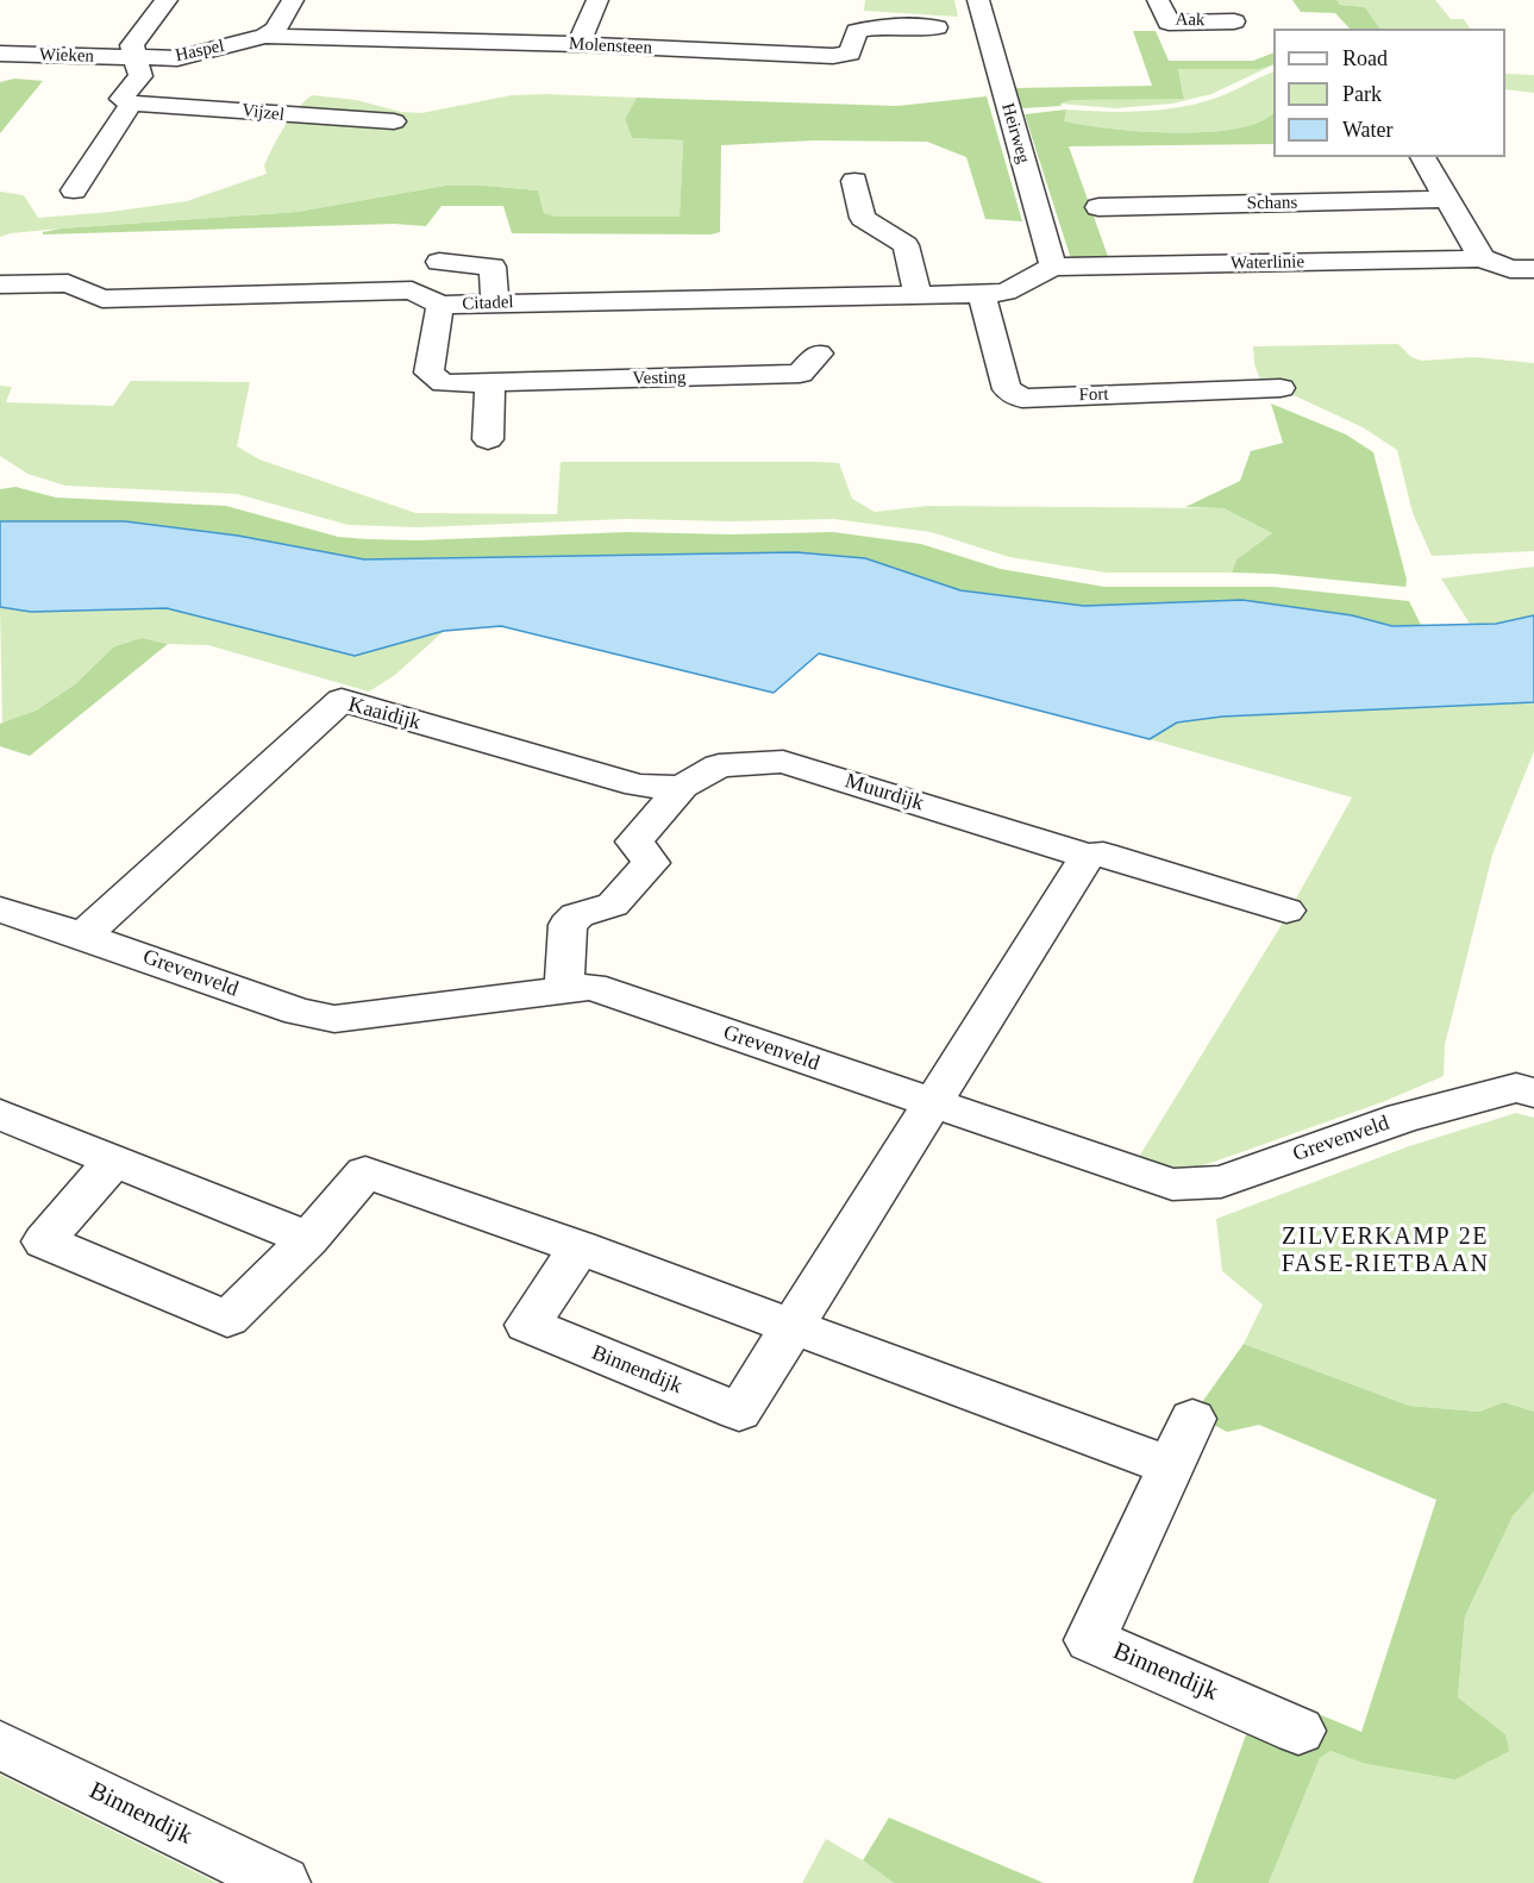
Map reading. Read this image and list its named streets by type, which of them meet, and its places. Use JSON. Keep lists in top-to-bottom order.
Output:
{
  "streets": {
    "street": [
      "Aak",
      "Molensteen",
      "Haspel",
      "Wieken",
      "Vijzel",
      "Heirweg",
      "Schans",
      "Waterlinie",
      "Citadel",
      "Vesting",
      "Fort",
      "Kaaidijk",
      "Muurdijk",
      "Grevenveld",
      "Binnendijk"
    ]
  },
  "crossings": [
    ["Molensteen", "Haspel"],
    ["Haspel", "Wieken"],
    ["Heirweg", "Waterlinie"],
    ["Heirweg", "Citadel"],
    ["Waterlinie", "Citadel"],
    ["Citadel", "Vesting"],
    ["Citadel", "Fort"],
    ["Kaaidijk", "Muurdijk"],
    ["Kaaidijk", "Grevenveld"],
    ["Grevenveld", "Binnendijk"]
  ],
  "districts": ["ZILVERKAMP 2E FASE-RIETBAAN"],
  "legend": ["Road", "Park", "Water"]
}
